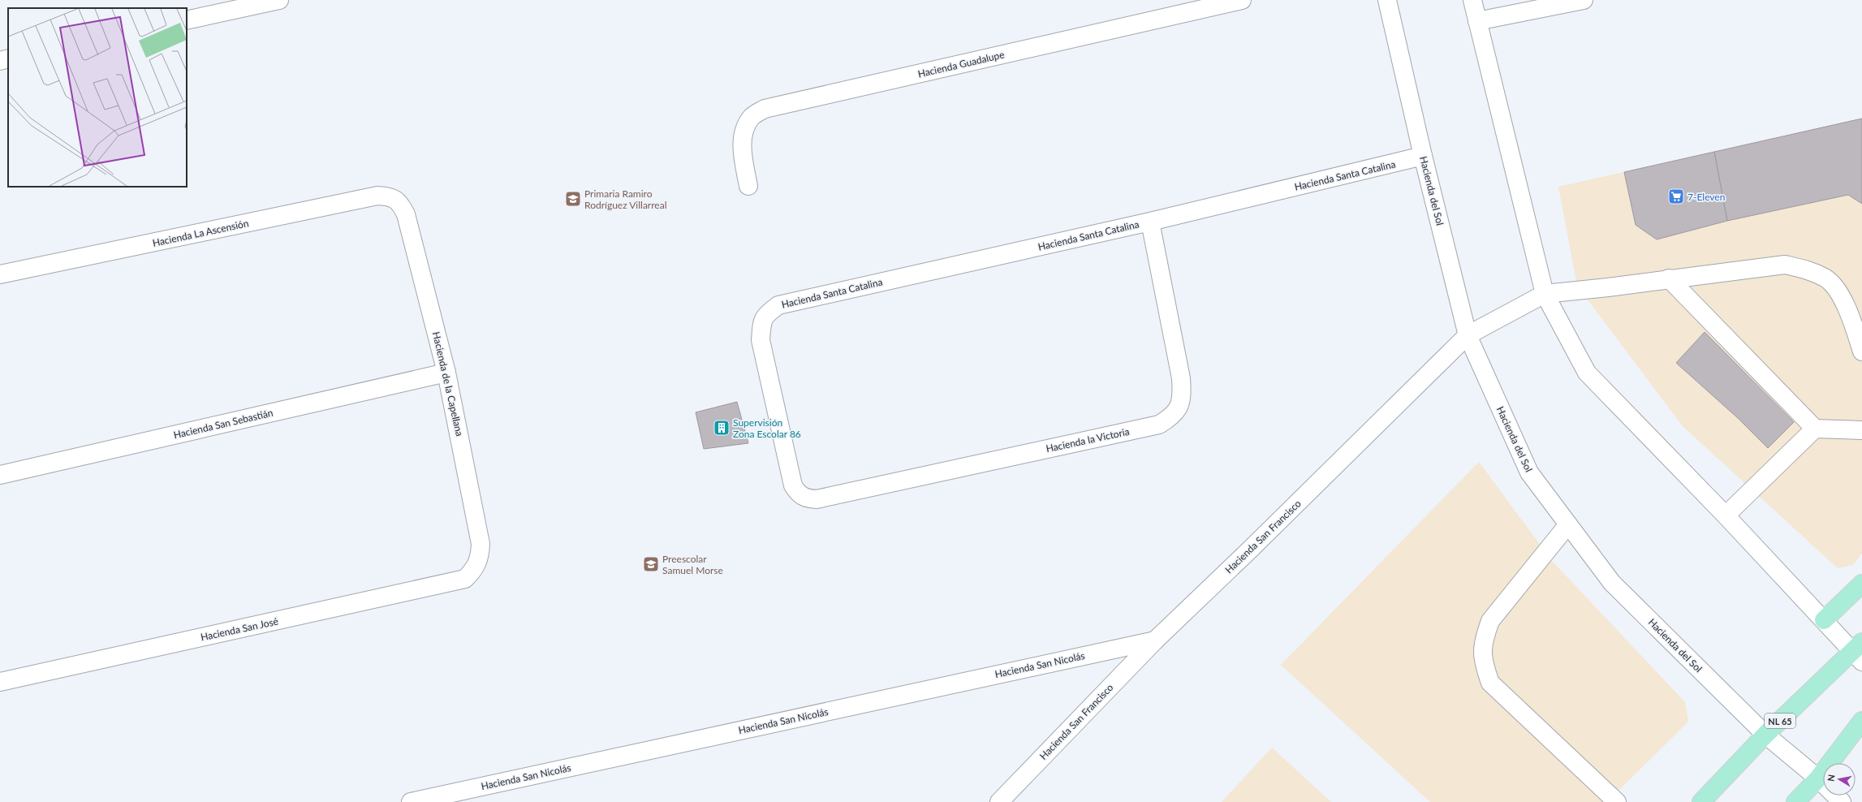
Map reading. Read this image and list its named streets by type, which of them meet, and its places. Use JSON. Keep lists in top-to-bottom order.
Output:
{
  "streets": {
    "main road": ["NL 65"],
    "street": [
      "Hacienda Guadalupe",
      "Hacienda Santa Catalina",
      "Hacienda del Sol",
      "Hacienda La Ascensión",
      "Hacienda de la Capellana",
      "Hacienda San Sebastián",
      "Hacienda la Victoria",
      "Hacienda San Francisco",
      "Hacienda San José",
      "Hacienda San Nicolás"
    ]
  },
  "crossings": [
    ["Hacienda Santa Catalina", "Hacienda del Sol"],
    ["Hacienda Santa Catalina", "Hacienda la Victoria"],
    ["Hacienda del Sol", "Hacienda San Francisco"],
    ["Hacienda del Sol", "NL 65"],
    ["Hacienda La Ascensión", "Hacienda de la Capellana"],
    ["Hacienda de la Capellana", "Hacienda San Sebastián"],
    ["Hacienda de la Capellana", "Hacienda San José"],
    ["Hacienda San Francisco", "Hacienda San Nicolás"]
  ],
  "places": {
    "supermarket": ["7-Eleven"],
    "school or university": ["Primaria Ramiro Rodríguez Villarreal", "Preescolar Samuel Morse"],
    "building": ["Supervisión Zona Escolar 86"]
  },
  "north": "left"
}
